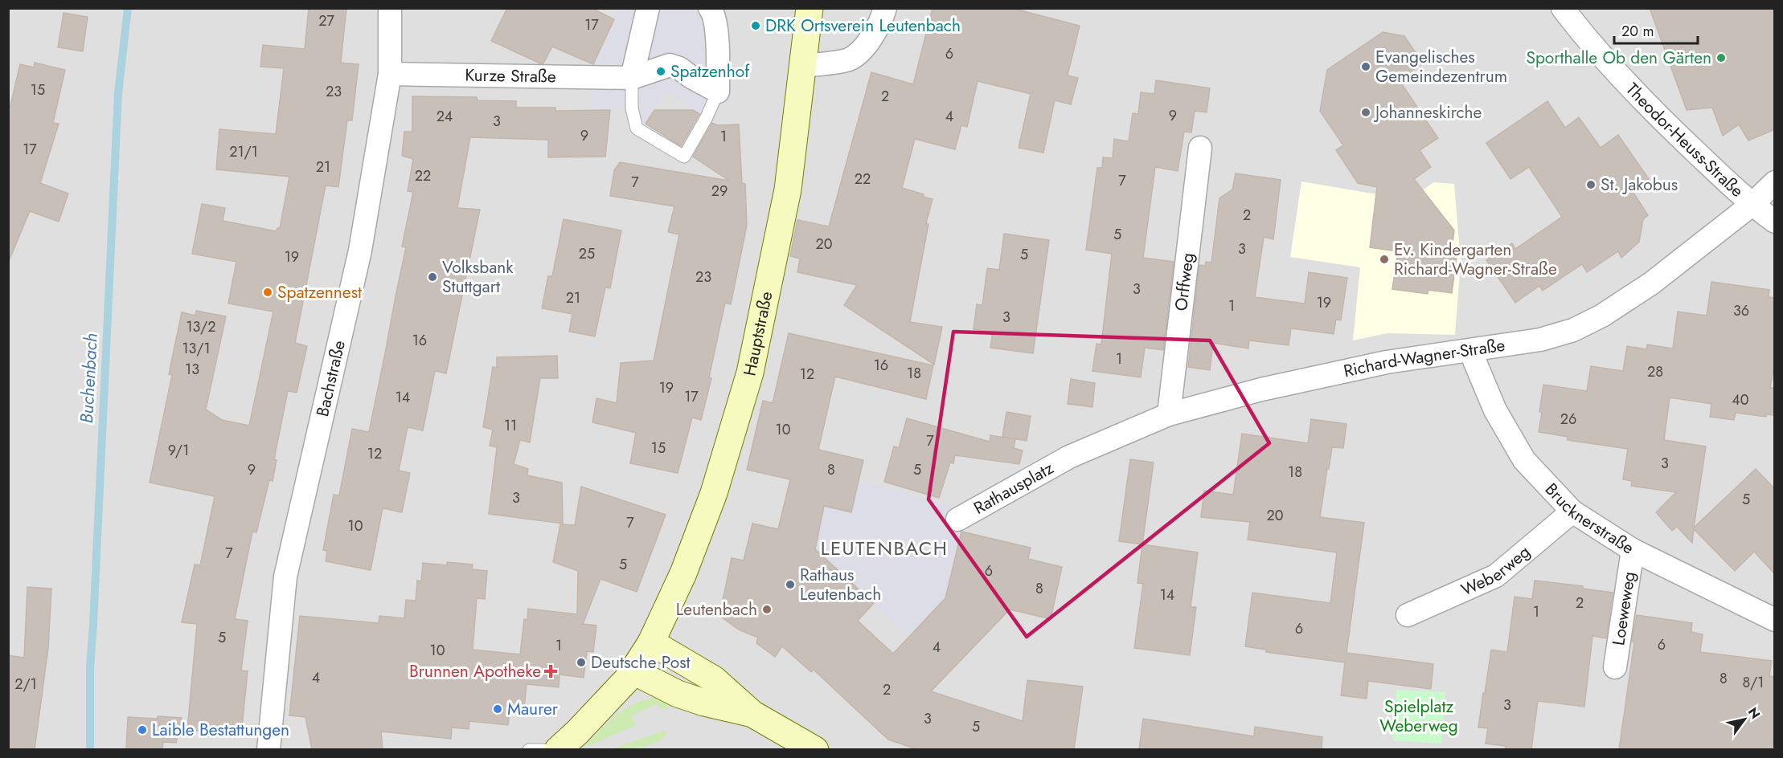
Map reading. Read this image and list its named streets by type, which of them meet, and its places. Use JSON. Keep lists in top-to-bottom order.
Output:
{
  "streets": {
    "street": [
      "Kurze Straße",
      "Theodor-Heuss-Straße",
      "Orffweg",
      "Hauptstraße",
      "Richard-Wagner-Straße",
      "Bachstraße",
      "Rathausplatz",
      "Brucknerstraße",
      "Weberweg",
      "Loeweweg"
    ]
  },
  "crossings": [
    ["Kurze Straße", "Bachstraße"],
    ["Theodor-Heuss-Straße", "Richard-Wagner-Straße"],
    ["Orffweg", "Richard-Wagner-Straße"],
    ["Richard-Wagner-Straße", "Rathausplatz"],
    ["Richard-Wagner-Straße", "Brucknerstraße"],
    ["Brucknerstraße", "Weberweg"],
    ["Brucknerstraße", "Loeweweg"]
  ],
  "districts": ["LEUTENBACH"],
  "water": ["Buchenbach"],
  "parks": ["Spielplatz Weberweg"],
  "places": {
    "other": [
      "DRK Ortsverein Leutenbach",
      "Sporthalle Ob den Gärten",
      "Evangelisches Gemeindezentrum",
      "Spatzenhof",
      "Johanneskirche",
      "St. Jakobus",
      "Ev. Kindergarten Richard-Wagner-Straße",
      "Volksbank Stuttgart",
      "Spatzennest",
      "Rathaus Leutenbach",
      "Leutenbach",
      "Deutsche Post",
      "Maurer",
      "Laible Bestattungen"
    ],
    "health": ["Brunnen Apotheke"]
  },
  "house_numbers": [
    "27",
    "17",
    "6",
    "15",
    "23",
    "2",
    "9",
    "24",
    "4",
    "3",
    "9",
    "1",
    "17",
    "21/1",
    "21",
    "22",
    "22",
    "7",
    "7",
    "29",
    "2",
    "5",
    "20",
    "3",
    "25",
    "5",
    "19",
    "23",
    "3",
    "21",
    "19",
    "1",
    "36",
    "3",
    "13/2",
    "16",
    "13/1",
    "1",
    "16",
    "13",
    "28",
    "18",
    "12",
    "19",
    "17",
    "14",
    "40",
    "26",
    "11",
    "10",
    "7",
    "15",
    "9/1",
    "12",
    "3",
    "9",
    "8",
    "5",
    "18",
    "3",
    "5",
    "20",
    "7",
    "10",
    "7",
    "5",
    "6",
    "8",
    "14",
    "2",
    "1",
    "6",
    "5",
    "6",
    "1",
    "4",
    "10",
    "4",
    "8",
    "8/1",
    "2/1",
    "2",
    "3",
    "3",
    "5"
  ],
  "scale_bar": "20 m",
  "north": "top right"
}
